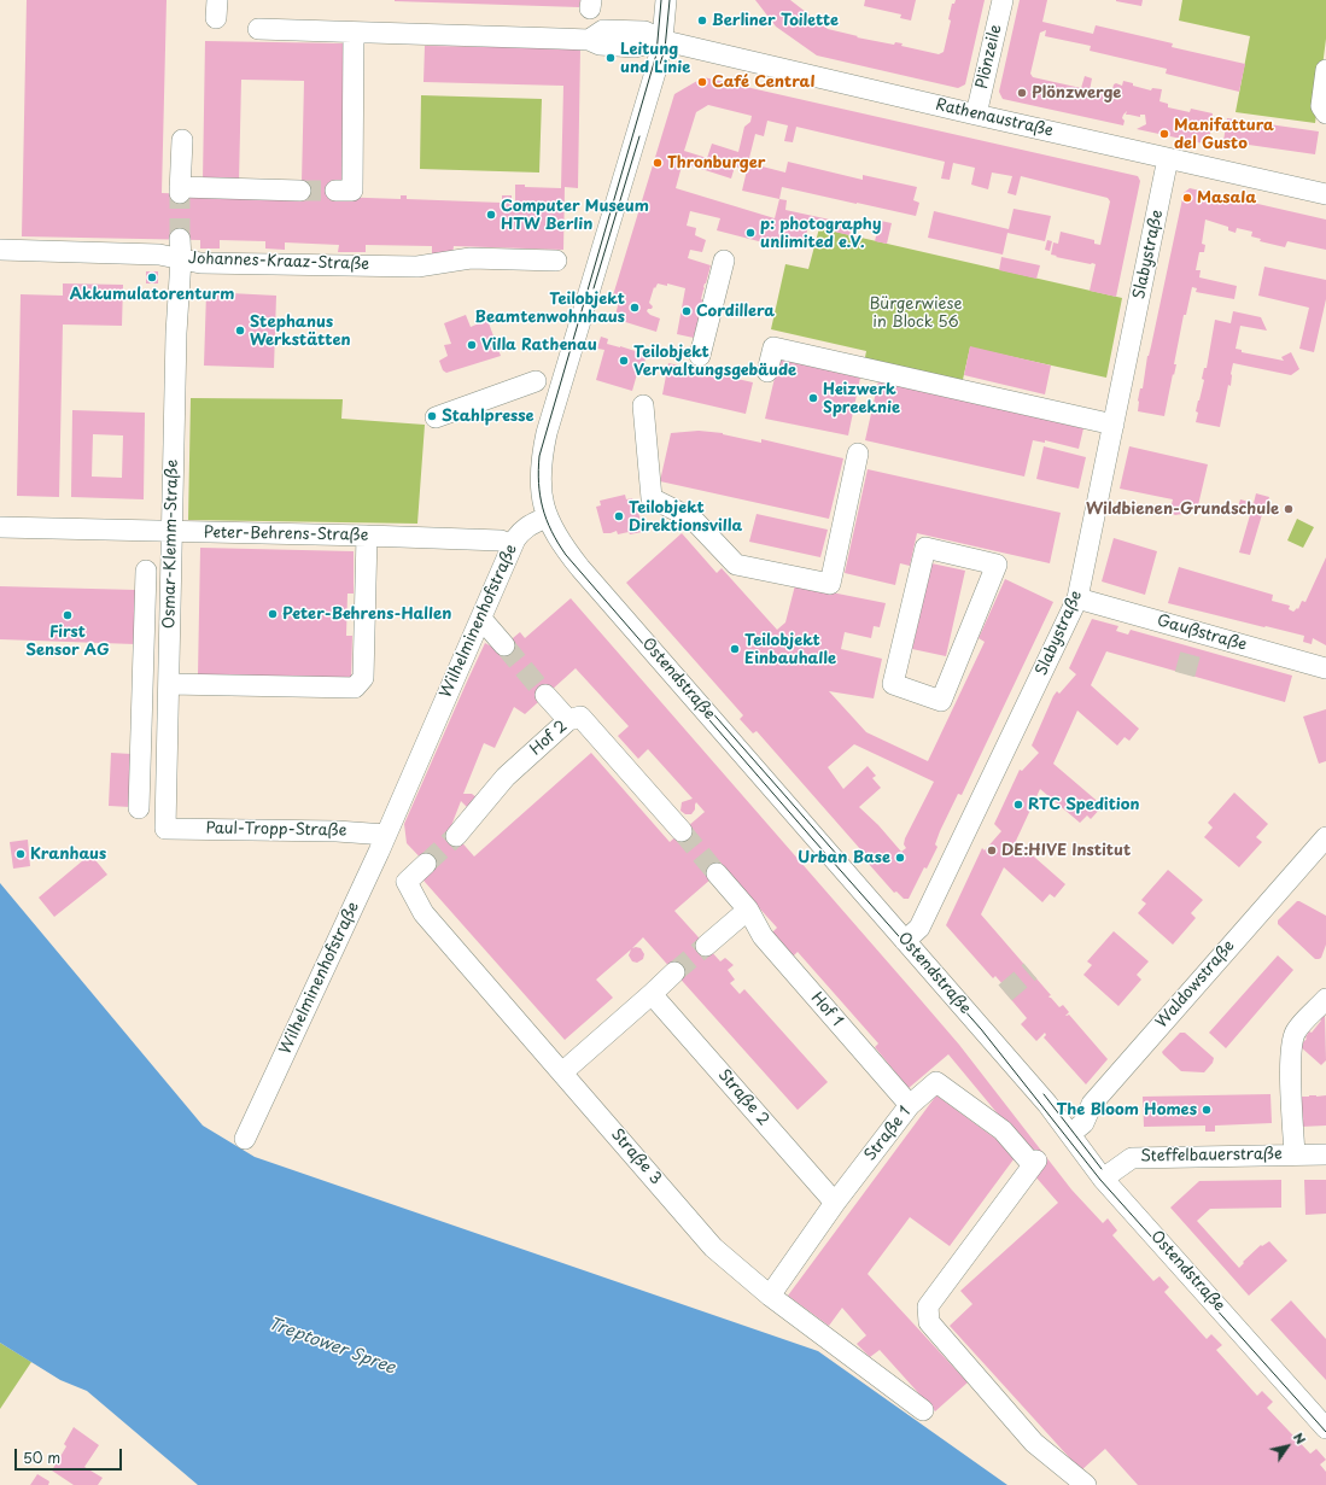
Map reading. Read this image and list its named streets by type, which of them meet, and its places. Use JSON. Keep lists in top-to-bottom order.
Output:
{
  "streets": {
    "street": [
      "Plönzeile",
      "Rathenaustraße",
      "Slabystraße",
      "Johannes-Kraaz-Straße",
      "Peter-Behrens-Straße",
      "Osmar-Klemm-Straße",
      "Wilhelminenhofstraße",
      "Gaußstraße",
      "Ostendstraße",
      "Hof 2",
      "Paul-Tropp-Straße",
      "Waldowstraße",
      "Hof 1",
      "Straße 2",
      "Straße 1",
      "Steffelbauerstraße",
      "Straße 3"
    ]
  },
  "crossings": [
    ["Plönzeile", "Rathenaustraße"],
    ["Rathenaustraße", "Slabystraße"],
    ["Slabystraße", "Gaußstraße"],
    ["Slabystraße", "Ostendstraße"],
    ["Johannes-Kraaz-Straße", "Osmar-Klemm-Straße"],
    ["Peter-Behrens-Straße", "Osmar-Klemm-Straße"],
    ["Peter-Behrens-Straße", "Wilhelminenhofstraße"],
    ["Osmar-Klemm-Straße", "Paul-Tropp-Straße"],
    ["Wilhelminenhofstraße", "Ostendstraße"],
    ["Wilhelminenhofstraße", "Paul-Tropp-Straße"],
    ["Ostendstraße", "Waldowstraße"],
    ["Ostendstraße", "Steffelbauerstraße"],
    ["Hof 1", "Straße 1"],
    ["Straße 2", "Straße 1"],
    ["Straße 1", "Straße 3"]
  ],
  "water": ["Treptower Spree"],
  "parks": ["Bürgerwiese in Block 56"],
  "places": [
    "Berliner Toilette",
    "Leitung und Linie",
    "Café Central",
    "Plönzwerge",
    "Manifattura del Gusto",
    "Thronburger",
    "Masala",
    "Computer Museum HTW Berlin",
    "p: photography unlimited e.V.",
    "Akkumulatorenturm",
    "Teilobjekt Beamtenwohnhaus",
    "Cordillera",
    "Stephanus Werkstätten",
    "Villa Rathenau",
    "Teilobjekt Verwaltungsgebäude",
    "Heizwerk Spreeknie",
    "Stahlpresse",
    "Wildbienen-Grundschule",
    "Teilobjekt Direktionsvilla",
    "Peter-Behrens-Hallen",
    "First Sensor AG",
    "Teilobjekt Einbauhalle",
    "RTC Spedition",
    "DE:HIVE Institut",
    "Kranhaus",
    "Urban Base",
    "The Bloom Homes"
  ],
  "scale_bar": "50 m",
  "north": "top right"
}
